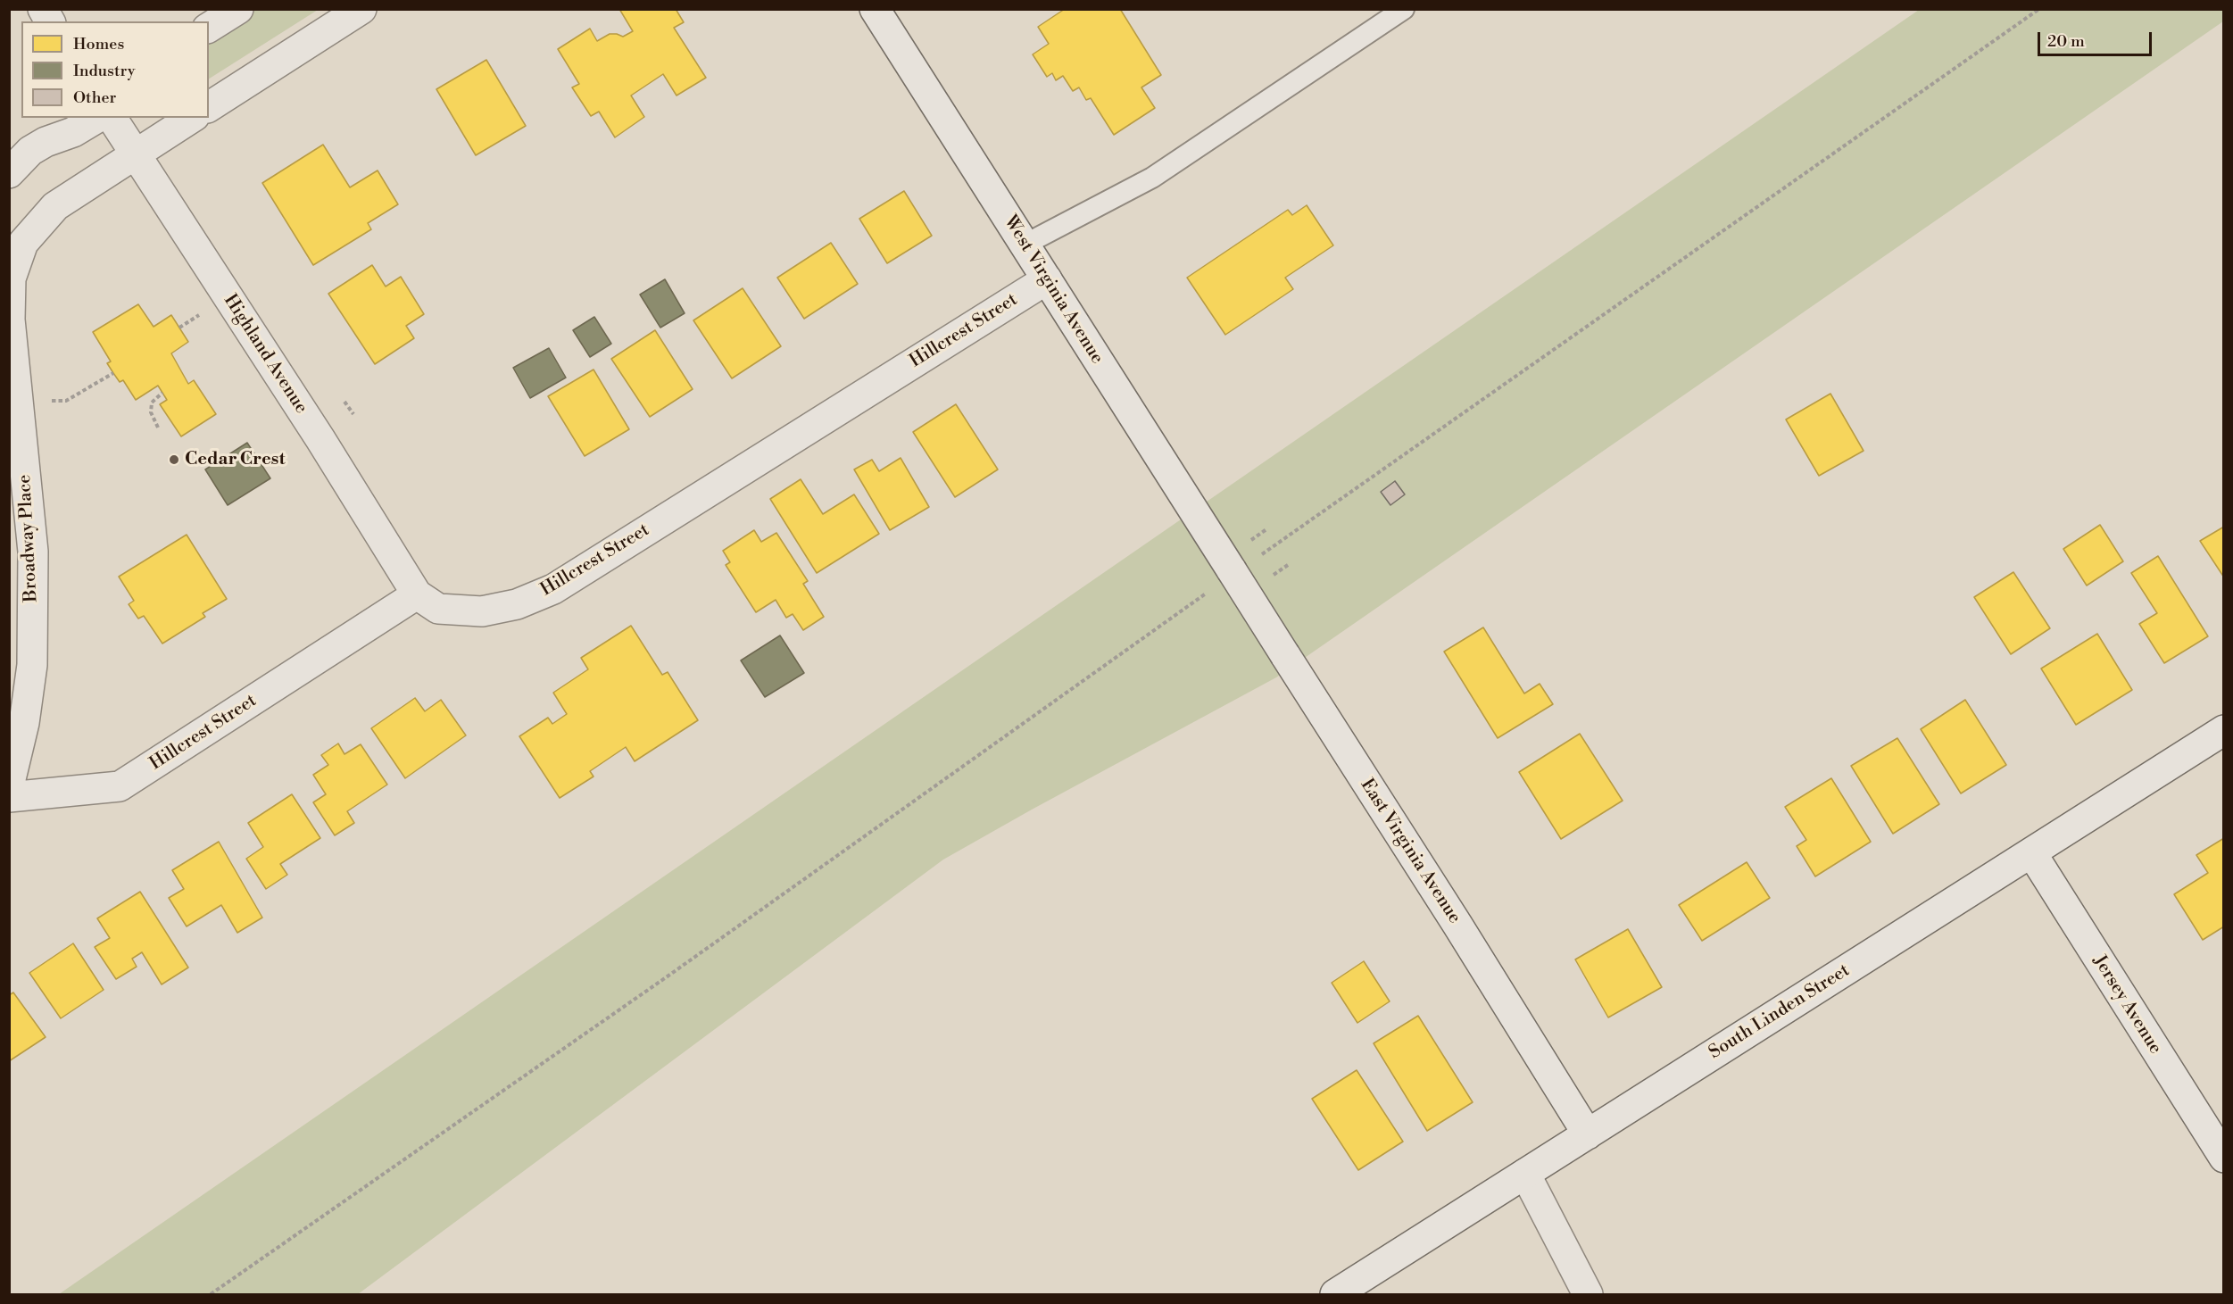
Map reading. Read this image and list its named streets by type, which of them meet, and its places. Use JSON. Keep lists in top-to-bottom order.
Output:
{
  "streets": {
    "street": [
      "West Virginia Avenue",
      "Hillcrest Street",
      "Highland Avenue",
      "Broadway Place",
      "East Virginia Avenue",
      "Jersey Avenue",
      "South Linden Street"
    ]
  },
  "crossings": [
    ["West Virginia Avenue", "Hillcrest Street"],
    ["West Virginia Avenue", "East Virginia Avenue"],
    ["Hillcrest Street", "Highland Avenue"],
    ["Highland Avenue", "Broadway Place"],
    ["East Virginia Avenue", "South Linden Street"],
    ["Jersey Avenue", "South Linden Street"]
  ],
  "places": ["Cedar Crest"],
  "legend": ["Homes", "Industry", "Other"],
  "scale_bar": "20 m"
}
